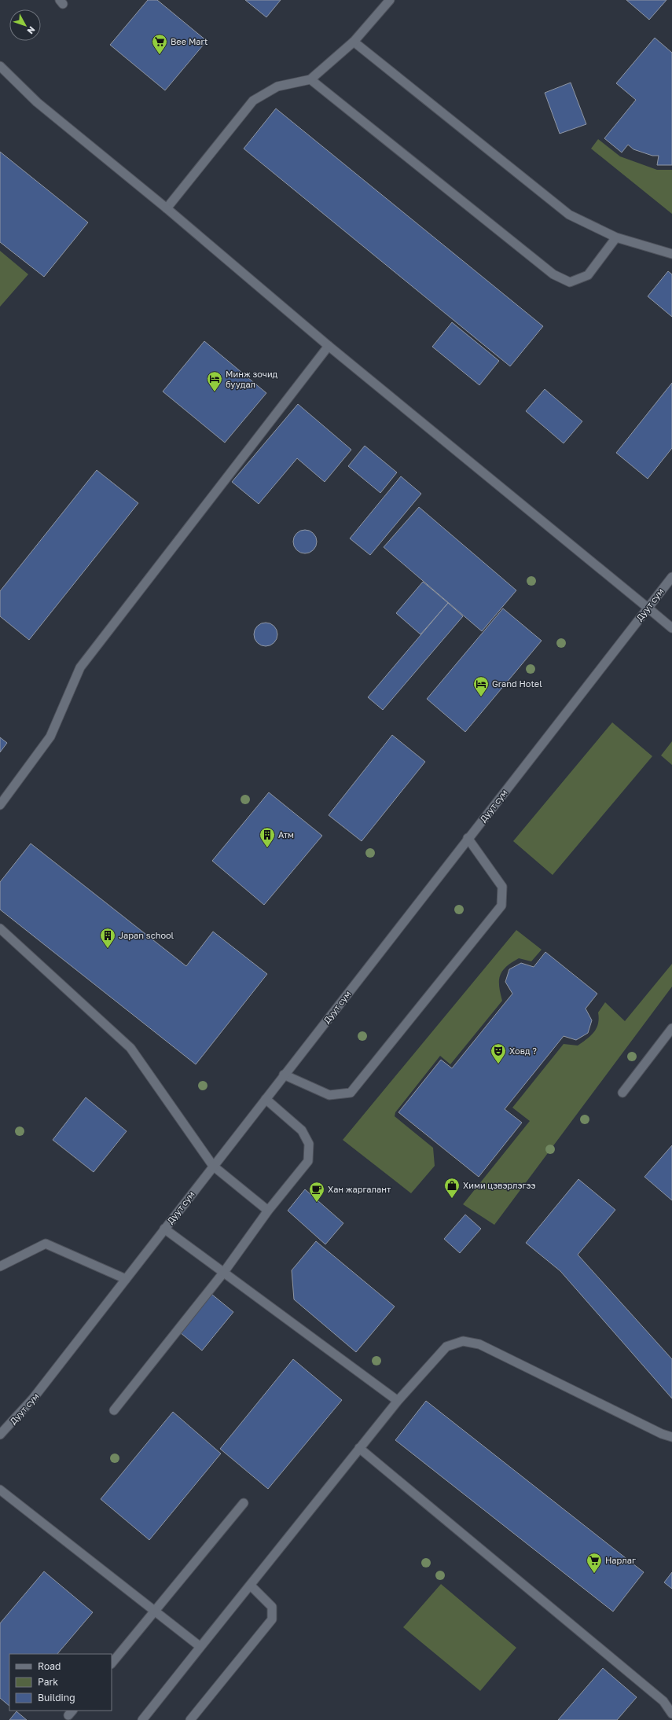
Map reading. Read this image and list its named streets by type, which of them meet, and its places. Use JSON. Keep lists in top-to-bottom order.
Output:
{
  "streets": {
    "street": ["Дуут сум"]
  },
  "places": {
    "supermarket": ["Bee Mart", "Нарлаг"],
    "hotel": ["Минж зочид буудал", "Grand Hotel"],
    "building": ["Атм", "Japan school"],
    "theatre": ["Ховд ?"],
    "shop": ["Хими цэвэрлэгээ"],
    "cafe": ["Хан жаргалант"]
  },
  "legend": ["Road", "Park", "Building"],
  "north": "bottom right"
}
